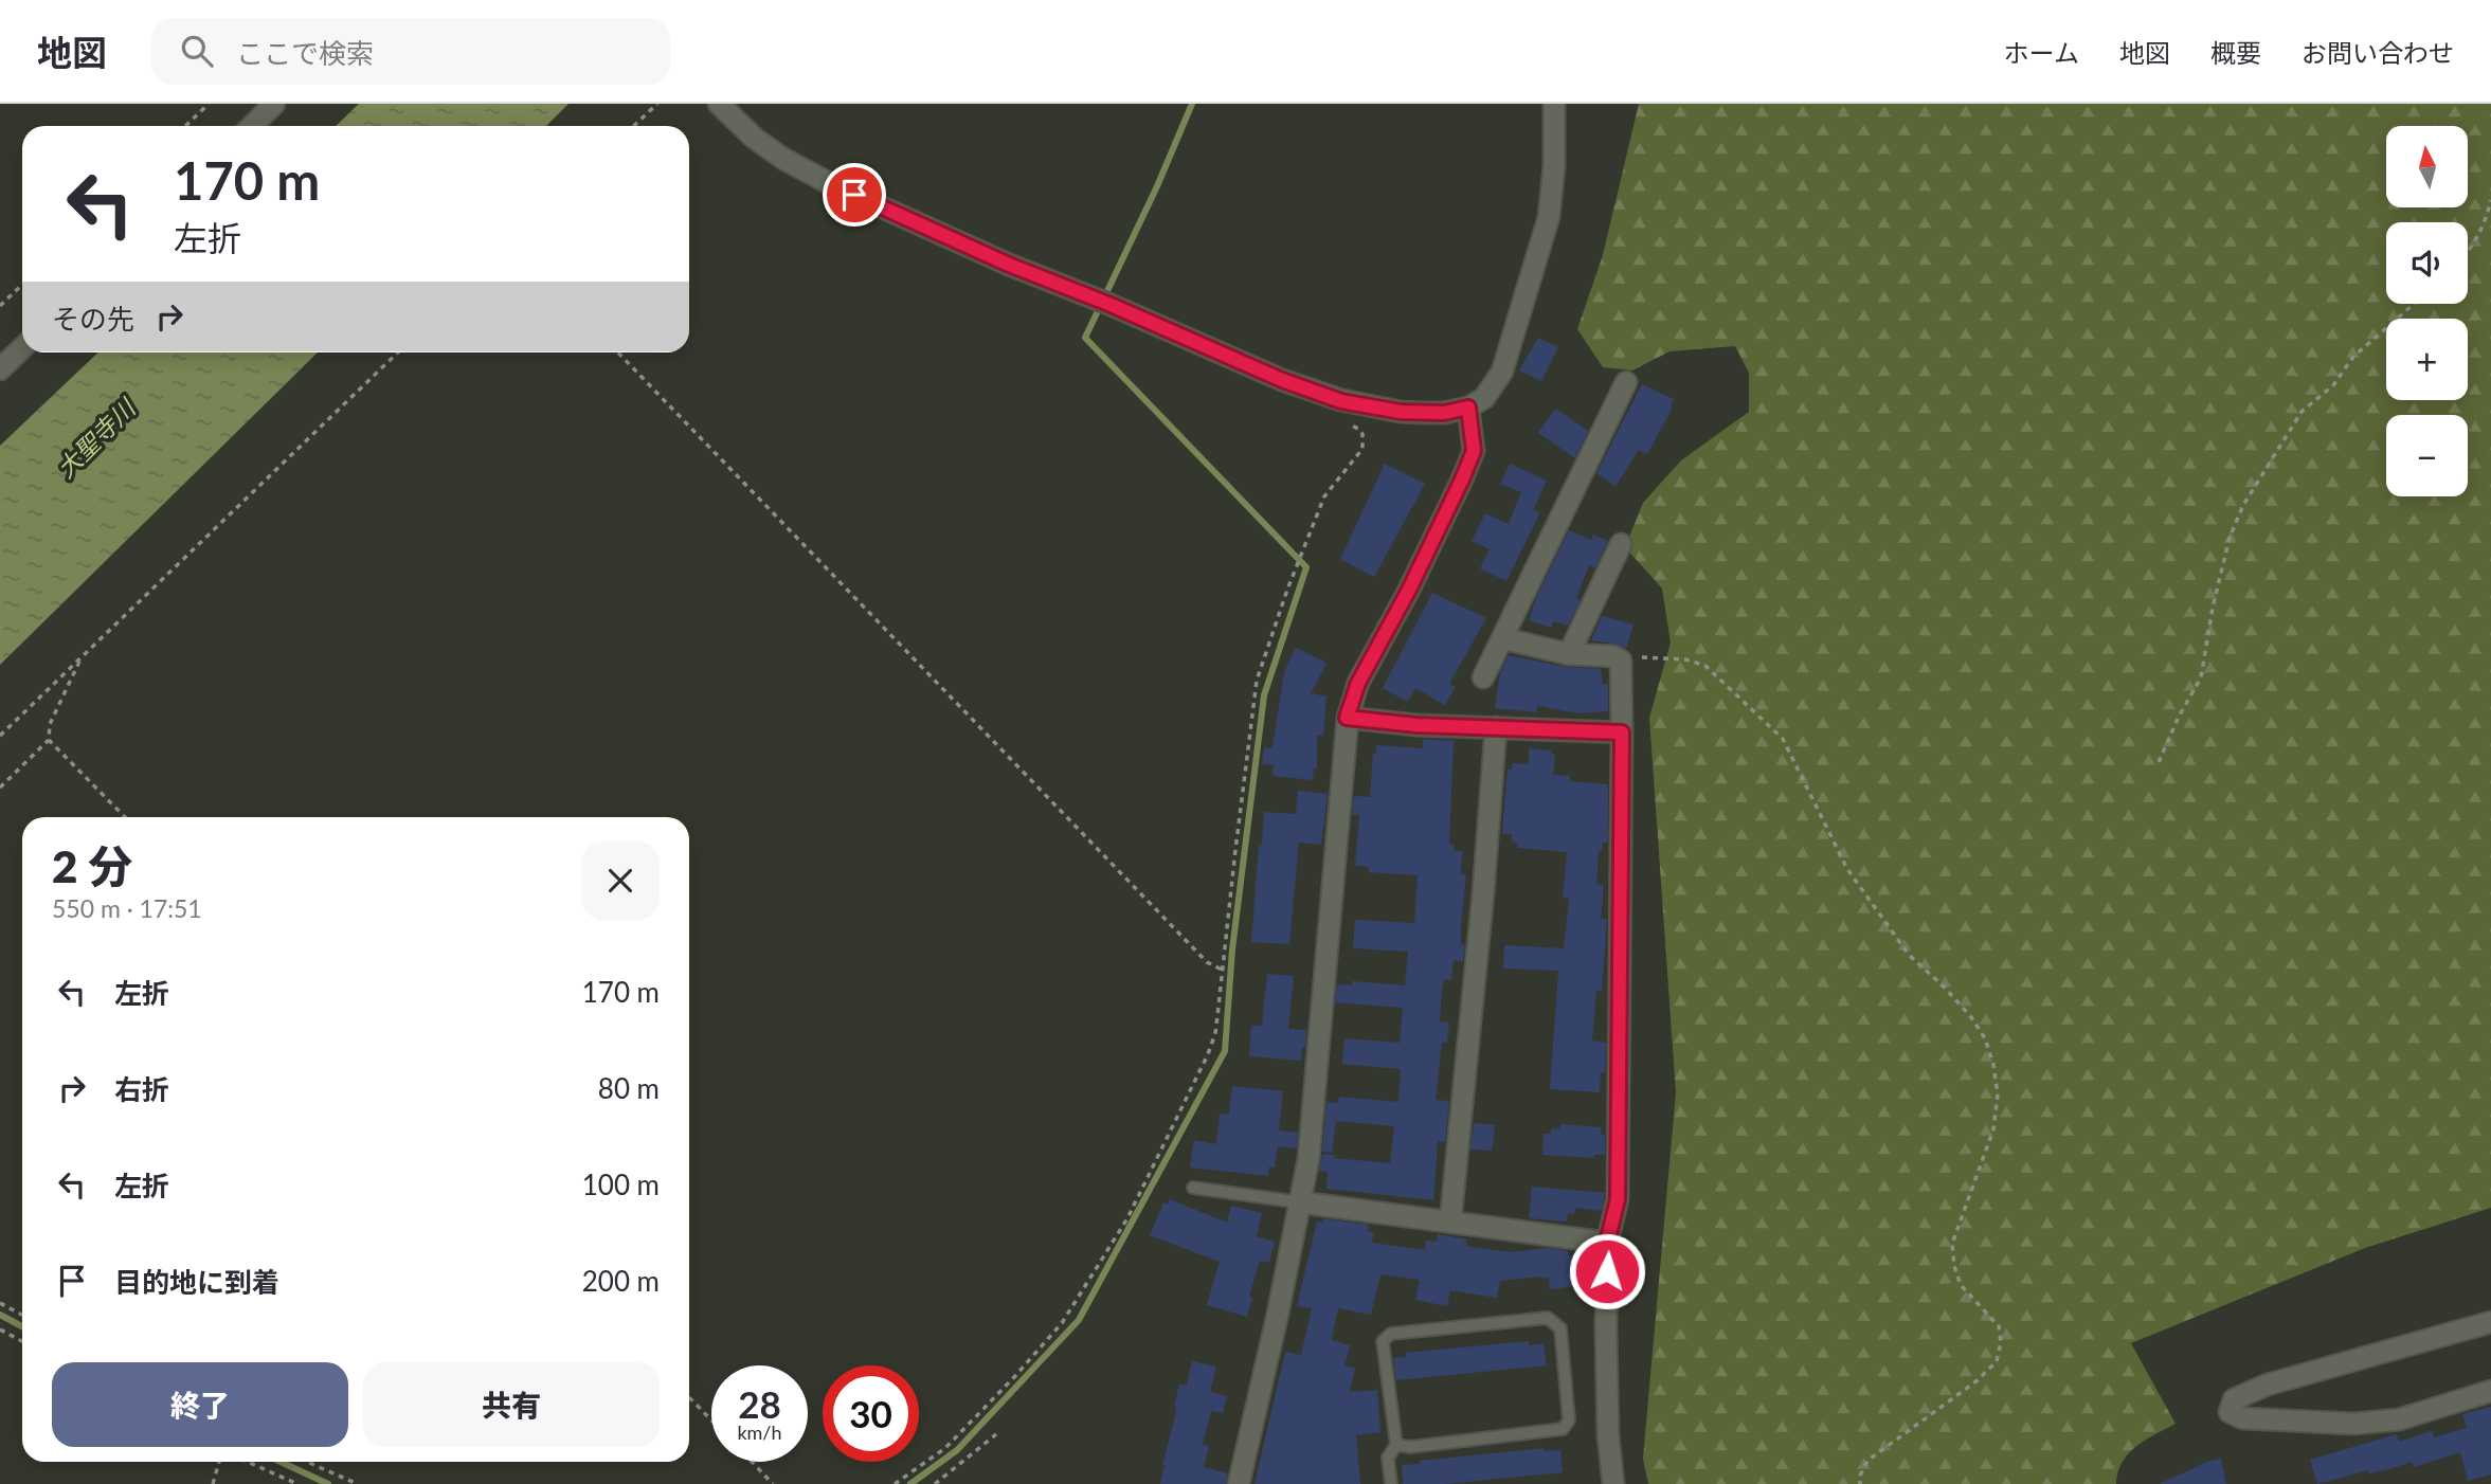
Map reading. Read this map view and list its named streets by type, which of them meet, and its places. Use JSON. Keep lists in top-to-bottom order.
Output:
{
  "water": ["大聖寺川"],
  "north": "top",
  "page": {
    "header": "地図",
    "search": "ここで検索",
    "nav": [
      "ホーム",
      "地図",
      "概要",
      "お問い合わせ"
    ],
    "map_buttons": ["+", "−"],
    "turn": ["170 m", "左折"],
    "then": "その先",
    "heading": ["2 分", "550 m · 17:51"],
    "list": [
      {
        "name": "左折",
        "value": "170 m"
      },
      {
        "name": "右折",
        "value": "80 m"
      },
      {
        "name": "左折",
        "value": "100 m"
      },
      {
        "name": "目的地に到着",
        "value": "200 m"
      }
    ],
    "buttons": ["終了", "共有"],
    "speed": "28 km/h",
    "limit": "30"
  }
}
